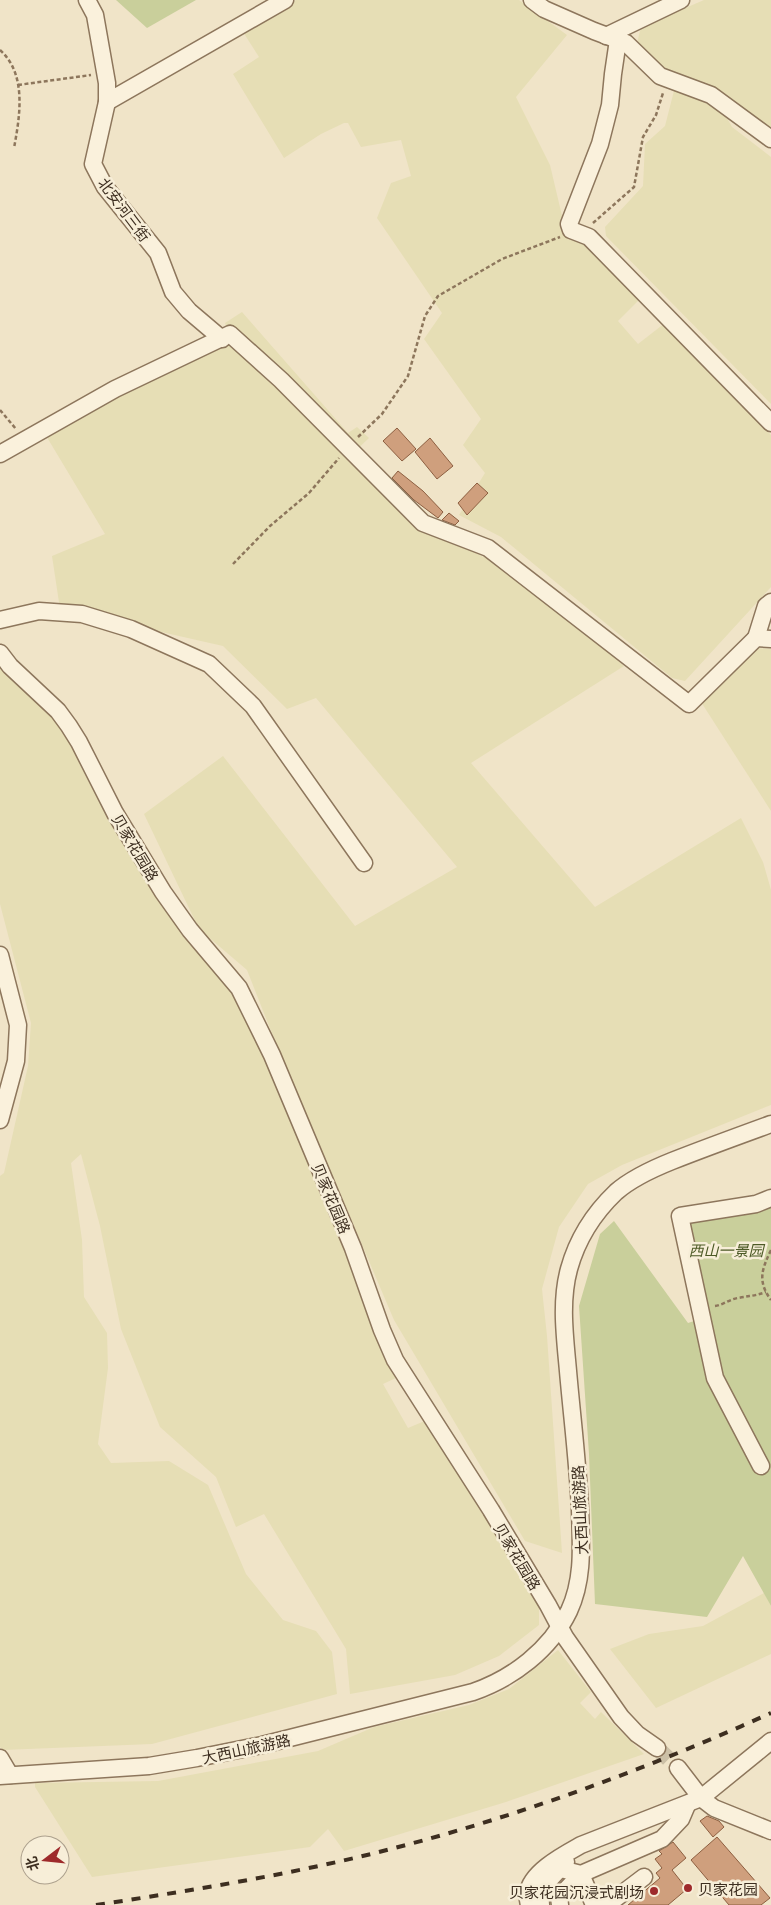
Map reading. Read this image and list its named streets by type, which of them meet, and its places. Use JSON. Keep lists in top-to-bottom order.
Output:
{
  "streets": {
    "street": ["北安河三街", "贝家花园路", "大西山旅游路"]
  },
  "crossings": [
    ["贝家花园路", "大西山旅游路"]
  ],
  "parks": ["西山一景园"],
  "places": ["贝家花园", "贝家花园沉浸式剧场"],
  "north": "left"
}
